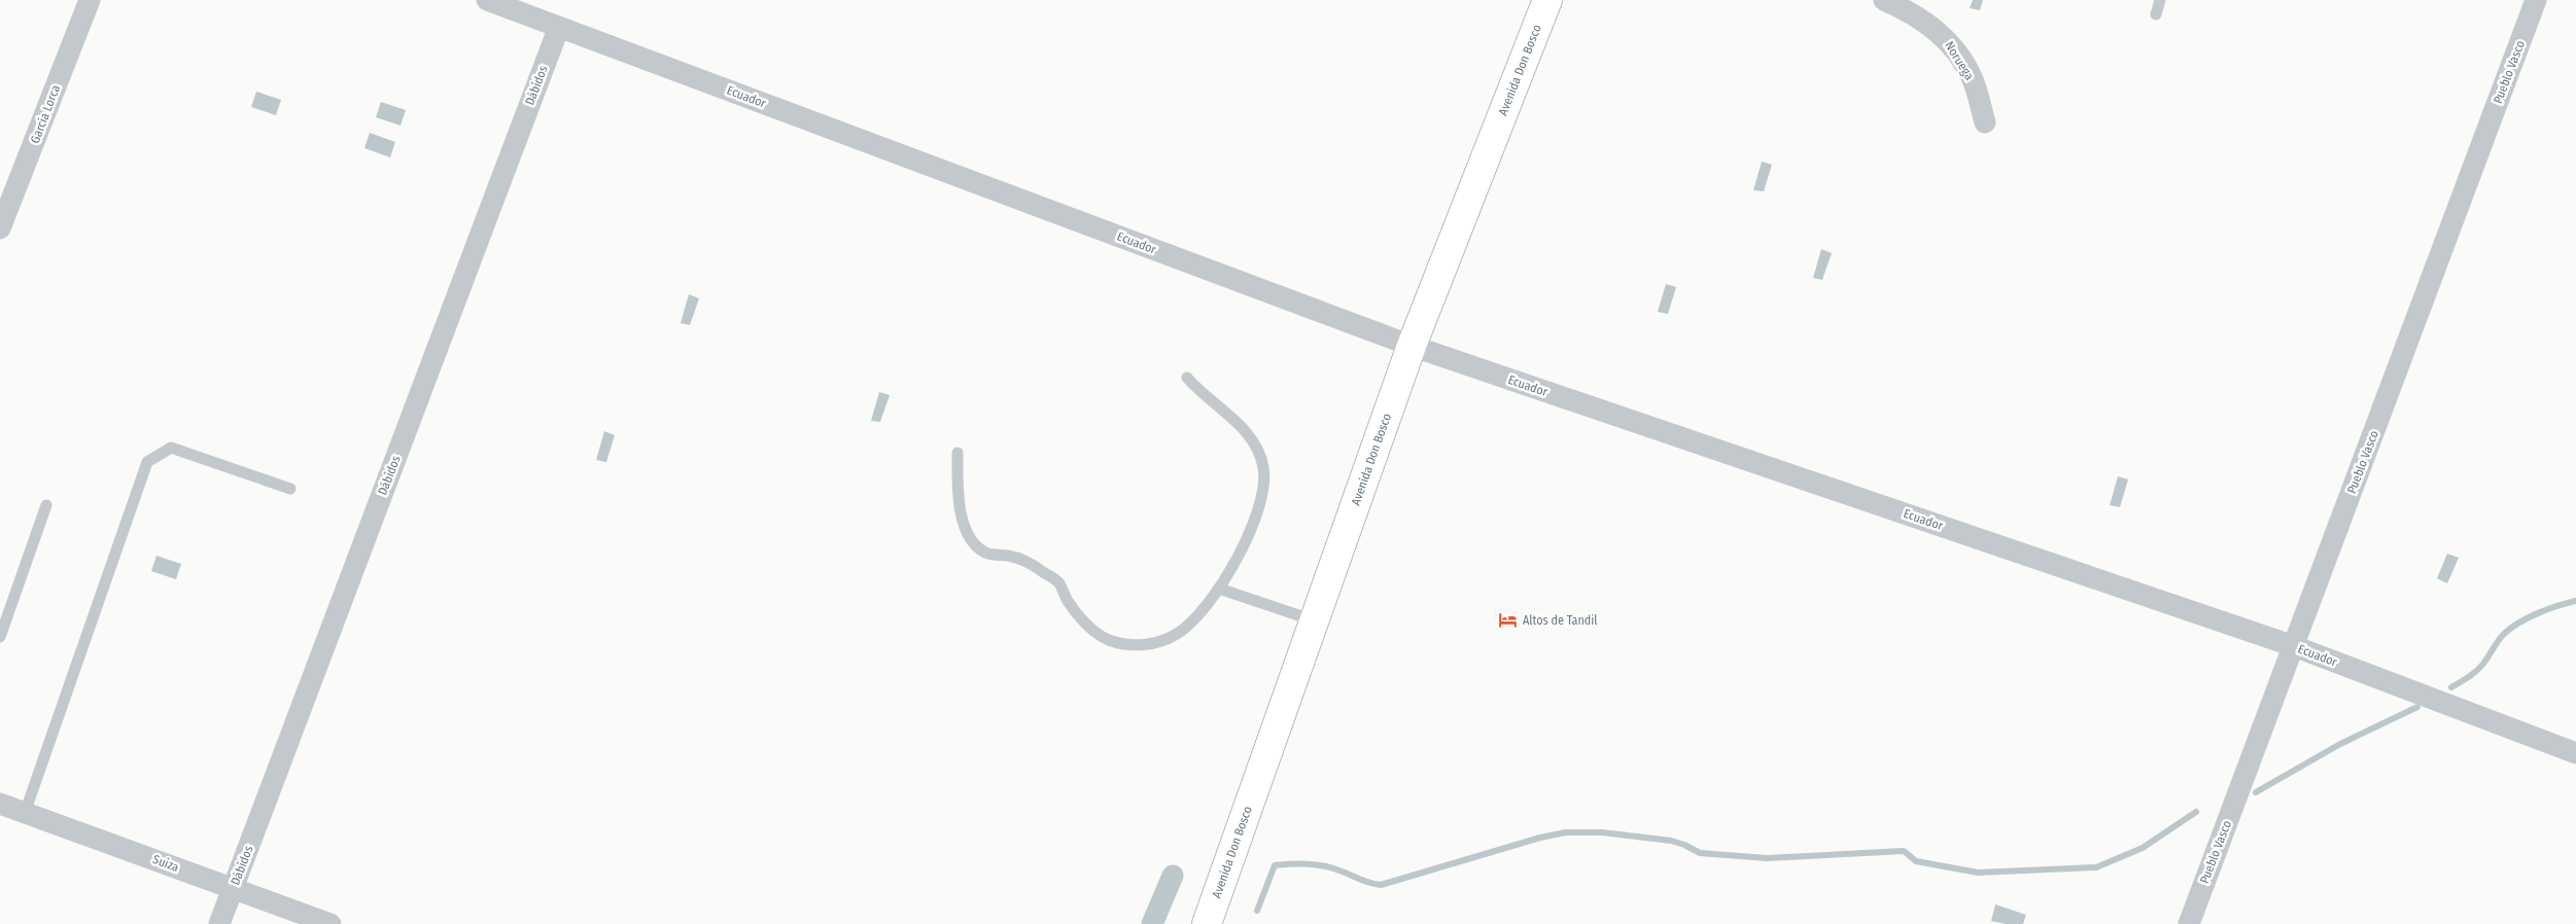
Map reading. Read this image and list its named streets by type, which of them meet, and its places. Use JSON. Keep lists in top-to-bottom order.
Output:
{
  "streets": {
    "main road": ["Avenida Don Bosco"],
    "street": [
      "Noruega",
      "Pueblo Vasco",
      "Dábidos",
      "Ecuador",
      "García Lorca",
      "Suiza"
    ]
  },
  "crossings": [
    ["Avenida Don Bosco", "Ecuador"],
    ["Pueblo Vasco", "Ecuador"],
    ["Dábidos", "Ecuador"],
    ["Dábidos", "Suiza"]
  ],
  "places": {
    "hotel": ["Altos de Tandil"]
  }
}
